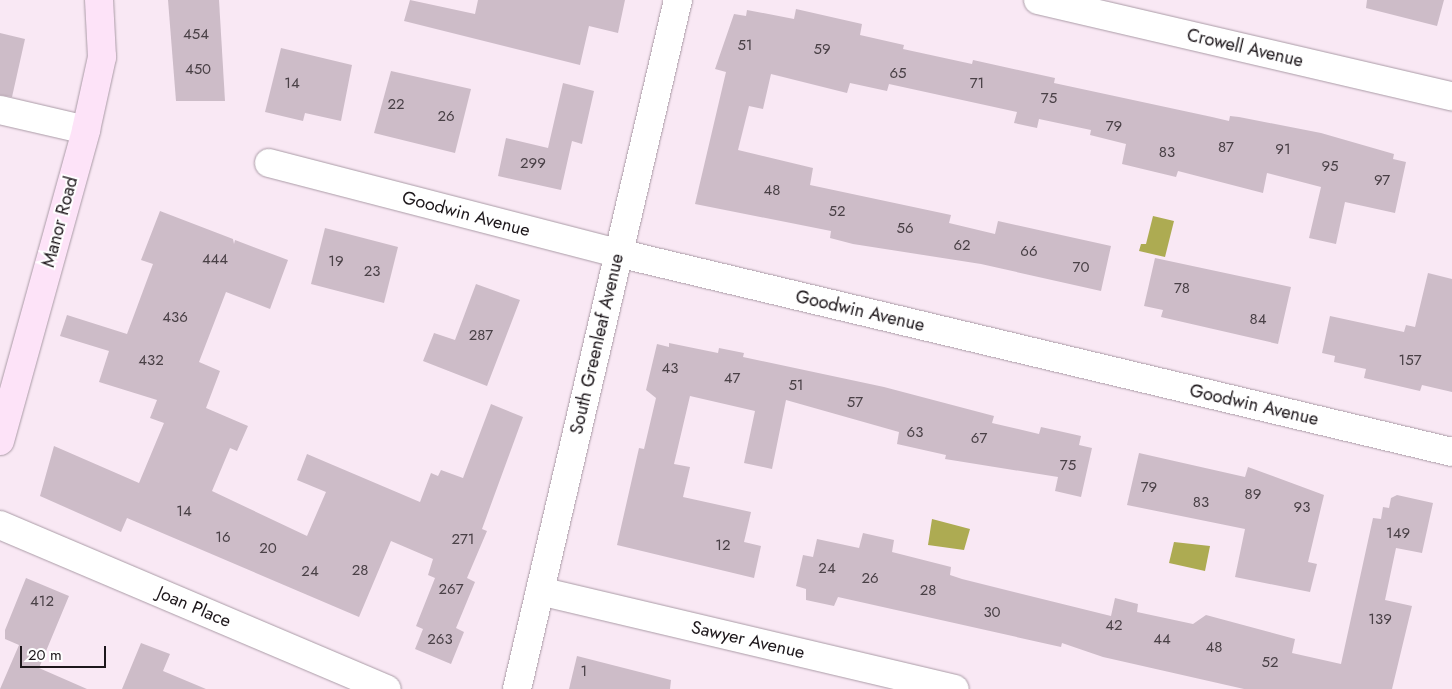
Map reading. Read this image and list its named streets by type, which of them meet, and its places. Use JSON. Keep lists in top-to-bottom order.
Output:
{
  "streets": {
    "street": [
      "Crowell Avenue",
      "Goodwin Avenue",
      "Manor Road",
      "South Greenleaf Avenue",
      "Joan Place",
      "Sawyer Avenue"
    ]
  },
  "crossings": [
    ["Goodwin Avenue", "South Greenleaf Avenue"],
    ["South Greenleaf Avenue", "Sawyer Avenue"]
  ],
  "house_numbers": [
    "454",
    "51",
    "59",
    "450",
    "65",
    "14",
    "71",
    "75",
    "22",
    "26",
    "79",
    "87",
    "91",
    "83",
    "299",
    "95",
    "97",
    "48",
    "52",
    "56",
    "62",
    "66",
    "444",
    "19",
    "70",
    "23",
    "78",
    "436",
    "84",
    "287",
    "432",
    "157",
    "43",
    "47",
    "51",
    "57",
    "63",
    "67",
    "75",
    "79",
    "89",
    "83",
    "93",
    "14",
    "149",
    "16",
    "271",
    "12",
    "20",
    "24",
    "28",
    "24",
    "26",
    "267",
    "28",
    "412",
    "30",
    "139",
    "42",
    "263",
    "44",
    "48",
    "52",
    "1"
  ],
  "scale_bar": "20 m"
}
